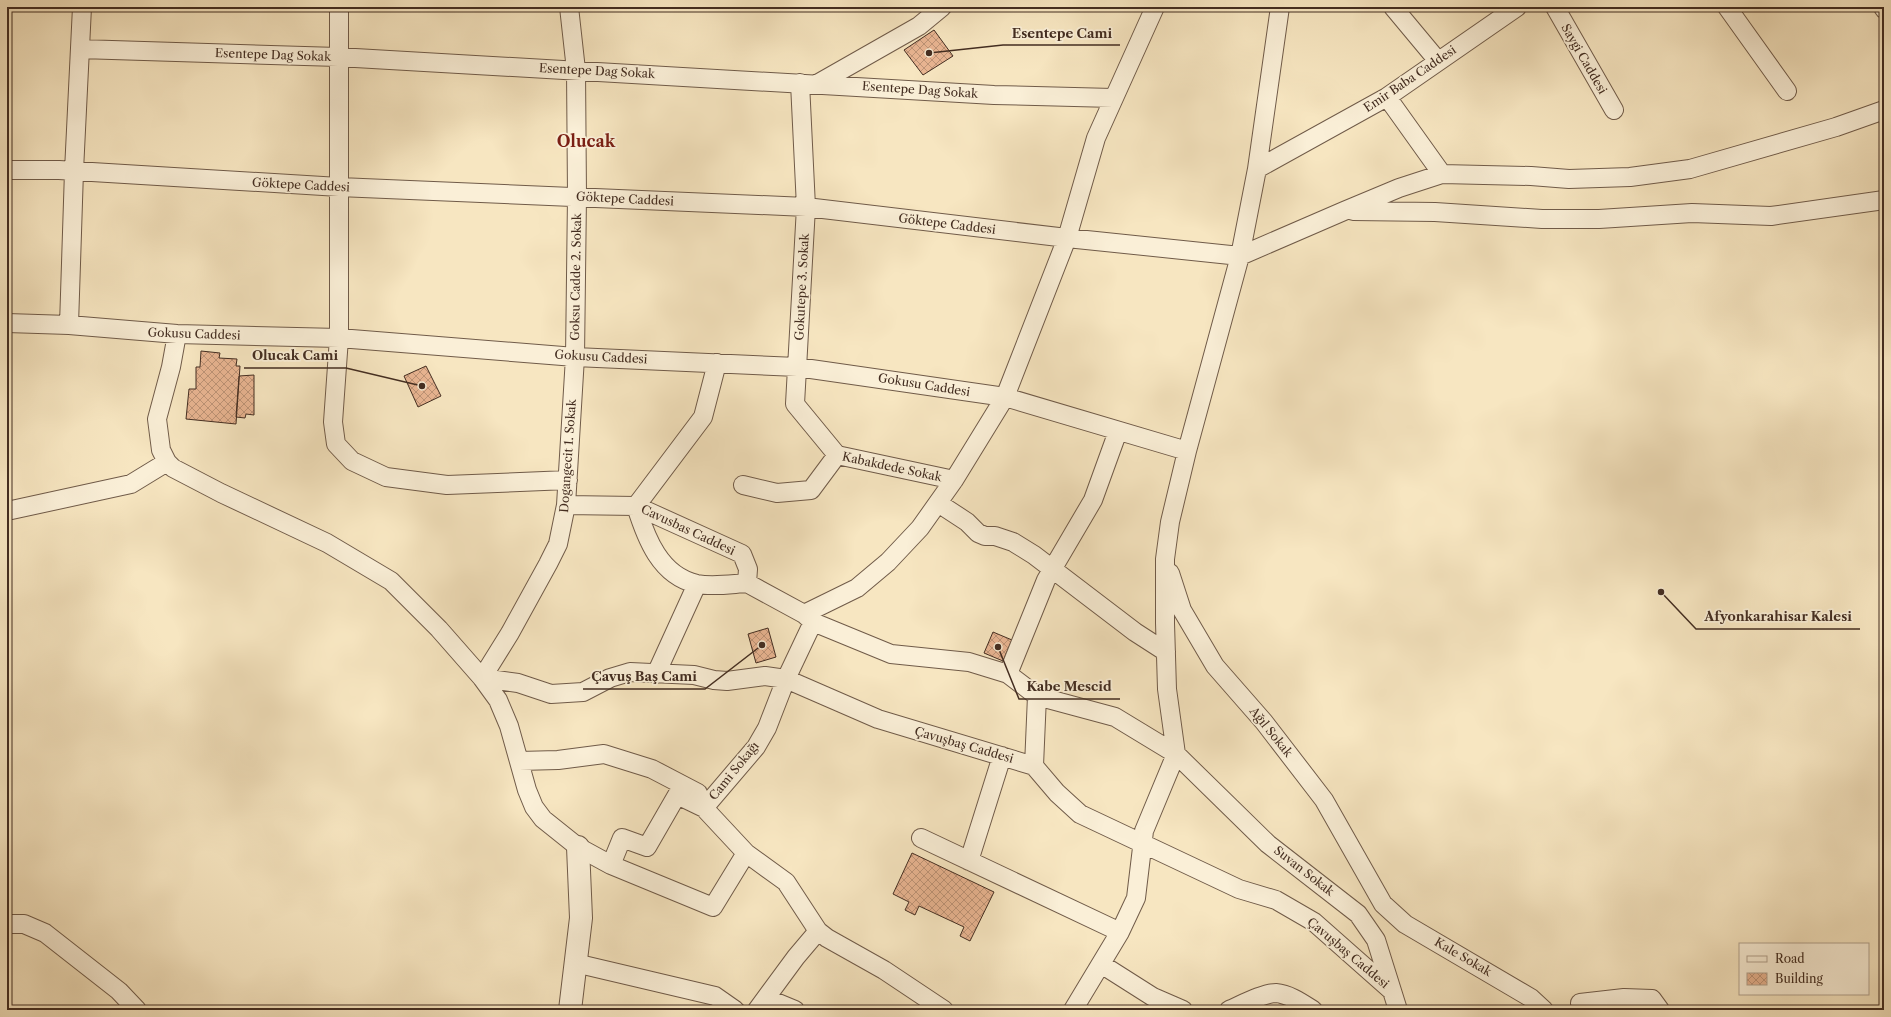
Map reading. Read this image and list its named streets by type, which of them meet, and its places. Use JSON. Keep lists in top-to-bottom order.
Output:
{
  "streets": {
    "street": [
      "Esentepe Dag Sokak",
      "Saygi Caddesi",
      "Emir Baba Caddesi",
      "Göktepe Caddesi",
      "Goksu Cadde 2. Sokak",
      "Gokutepe 3. Sokak",
      "Gokusu Caddesi",
      "Dogangecit 1. Sokak",
      "Kabakdede Sokak",
      "Cavusbas Caddesi",
      "Ağıl Sokak",
      "Çavuşbaş Caddesi",
      "Cami Sokağı",
      "Suvan Sokak",
      "Kale Sokak"
    ]
  },
  "crossings": [
    ["Esentepe Dag Sokak", "Goksu Cadde 2. Sokak"],
    ["Esentepe Dag Sokak", "Gokutepe 3. Sokak"],
    ["Göktepe Caddesi", "Goksu Cadde 2. Sokak"],
    ["Göktepe Caddesi", "Gokutepe 3. Sokak"],
    ["Goksu Cadde 2. Sokak", "Gokusu Caddesi"],
    ["Goksu Cadde 2. Sokak", "Dogangecit 1. Sokak"],
    ["Gokutepe 3. Sokak", "Gokusu Caddesi"],
    ["Gokutepe 3. Sokak", "Kabakdede Sokak"],
    ["Gokusu Caddesi", "Dogangecit 1. Sokak"],
    ["Gokusu Caddesi", "Kabakdede Sokak"],
    ["Dogangecit 1. Sokak", "Cavusbas Caddesi"],
    ["Dogangecit 1. Sokak", "Çavuşbaş Caddesi"],
    ["Ağıl Sokak", "Kale Sokak"],
    ["Çavuşbaş Caddesi", "Cami Sokağı"],
    ["Çavuşbaş Caddesi", "Suvan Sokak"]
  ],
  "districts": ["Olucak"],
  "places": [
    "Esentepe Cami",
    "Olucak Cami",
    "Afyonkarahisar Kalesi",
    "Çavuş Baş Cami",
    "Kabe Mescid"
  ],
  "legend": ["Road", "Building"]
}
